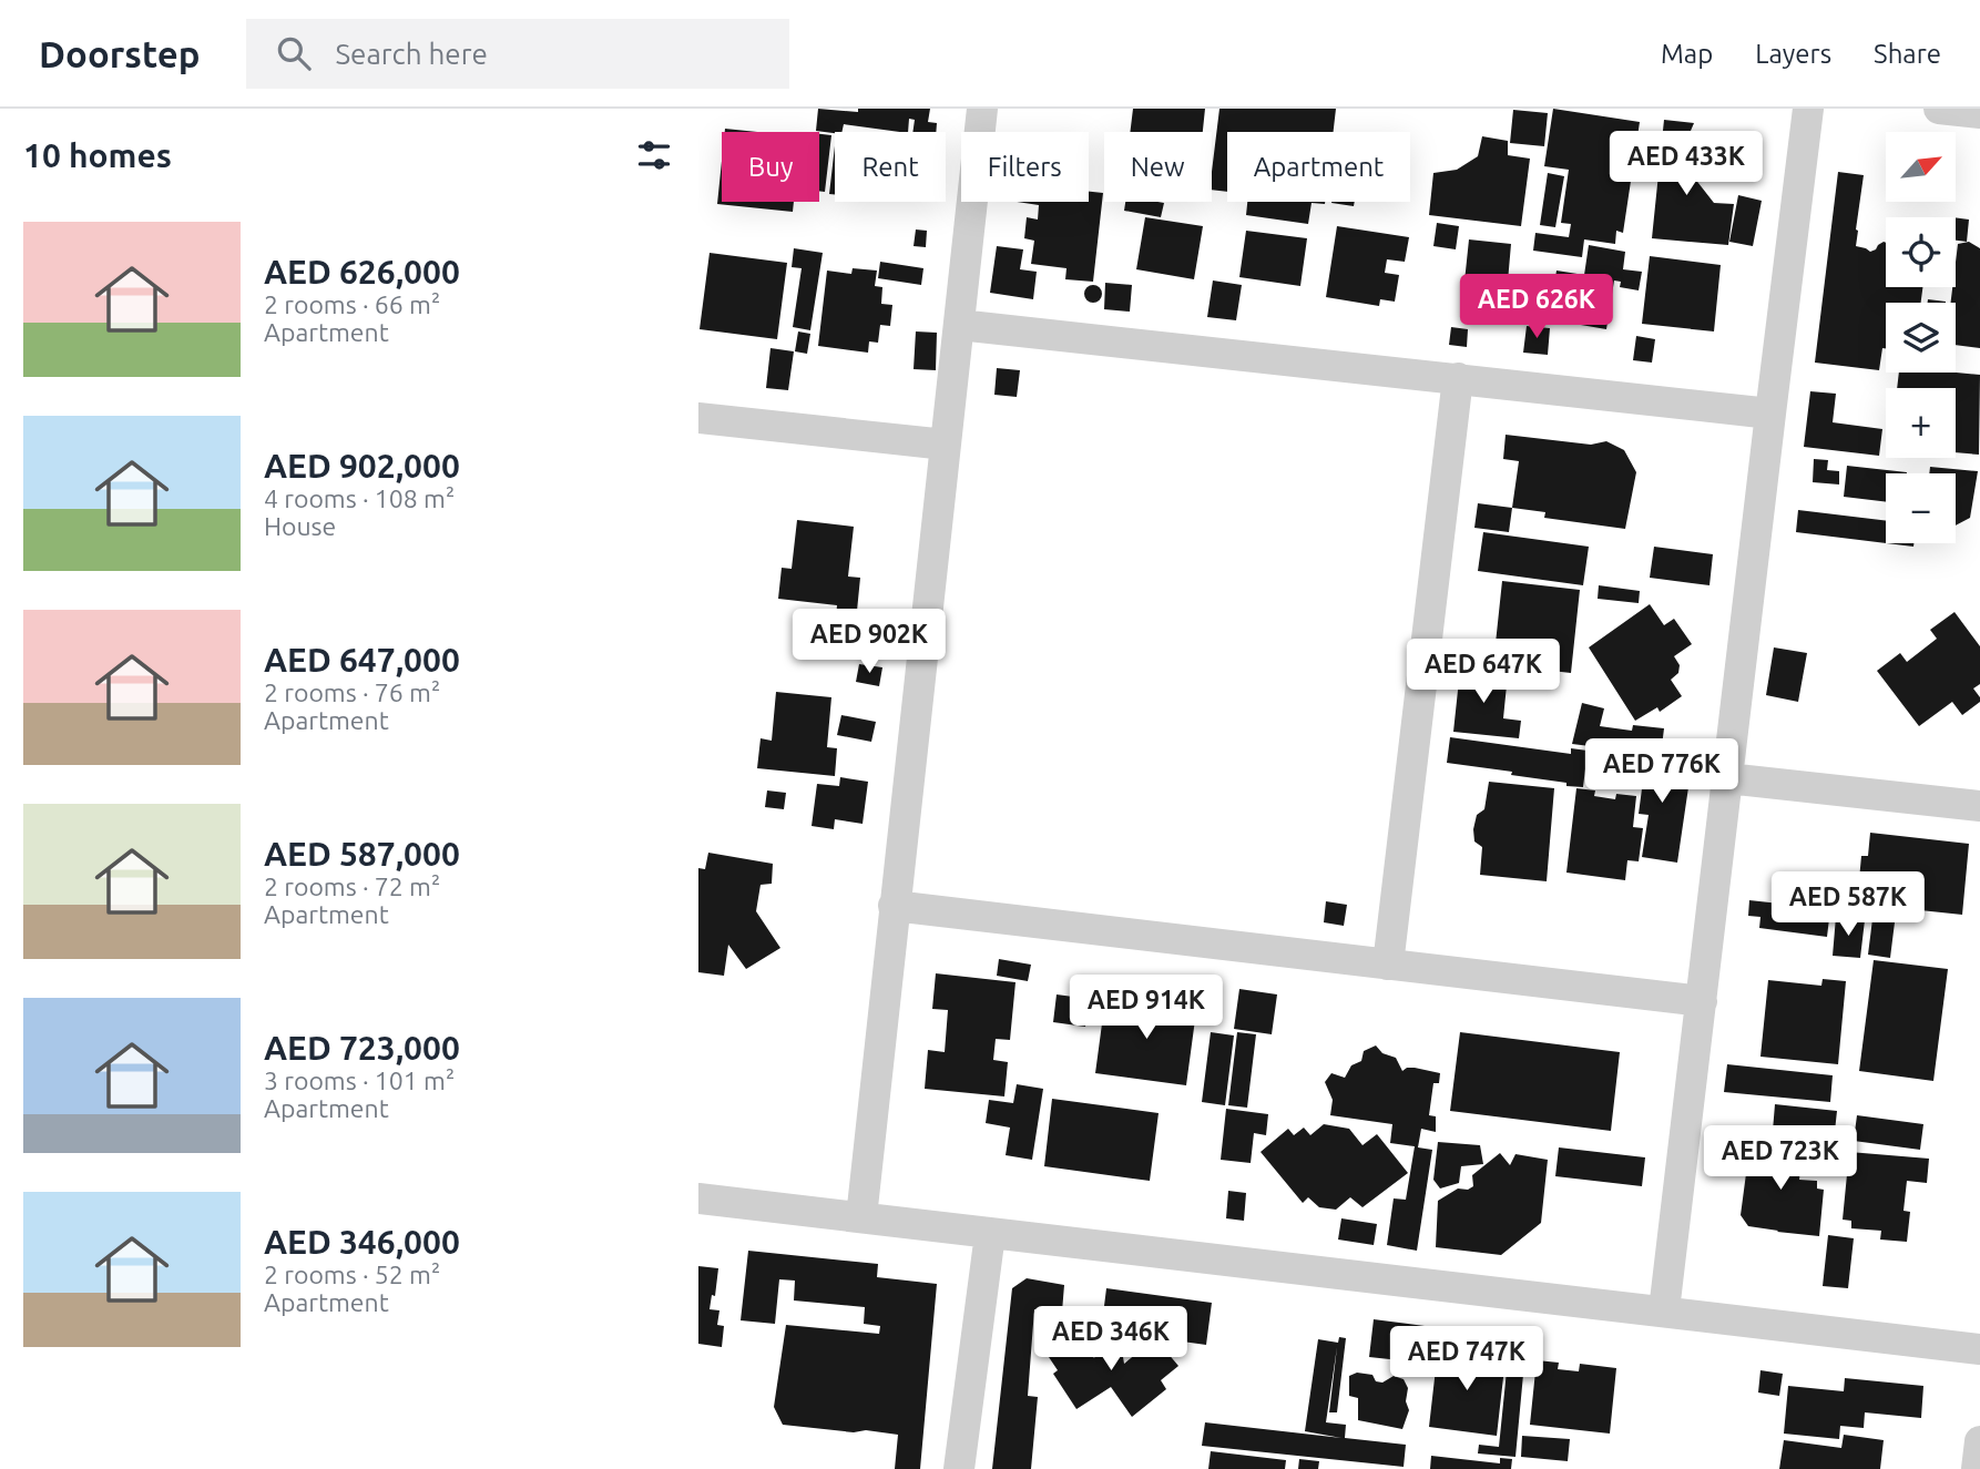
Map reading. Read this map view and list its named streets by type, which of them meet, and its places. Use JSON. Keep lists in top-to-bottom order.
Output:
{
  "north": "top right",
  "page": {
    "header": "Doorstep",
    "search": "Search here",
    "nav": ["Map", "Layers", "Share"],
    "heading": "10 homes",
    "price": [
      "AED 433K",
      "AED 626K",
      "AED 902K",
      "AED 647K",
      "AED 776K",
      "AED 587K",
      "AED 914K",
      "AED 723K",
      "AED 346K",
      "AED 747K"
    ],
    "map_buttons": ["+", "−"],
    "chip": [
      "Buy",
      "Rent",
      "Filters",
      "New",
      "Apartment"
    ],
    "list": [
      {
        "name": "AED 626,000",
        "note": "2 rooms · 66 m² · Apartment"
      },
      {
        "name": "AED 902,000",
        "note": "4 rooms · 108 m² · House"
      },
      {
        "name": "AED 647,000",
        "note": "2 rooms · 76 m² · Apartment"
      },
      {
        "name": "AED 587,000",
        "note": "2 rooms · 72 m² · Apartment"
      },
      {
        "name": "AED 723,000",
        "note": "3 rooms · 101 m² · Apartment"
      },
      {
        "name": "AED 346,000",
        "note": "2 rooms · 52 m² · Apartment"
      }
    ]
  }
}
